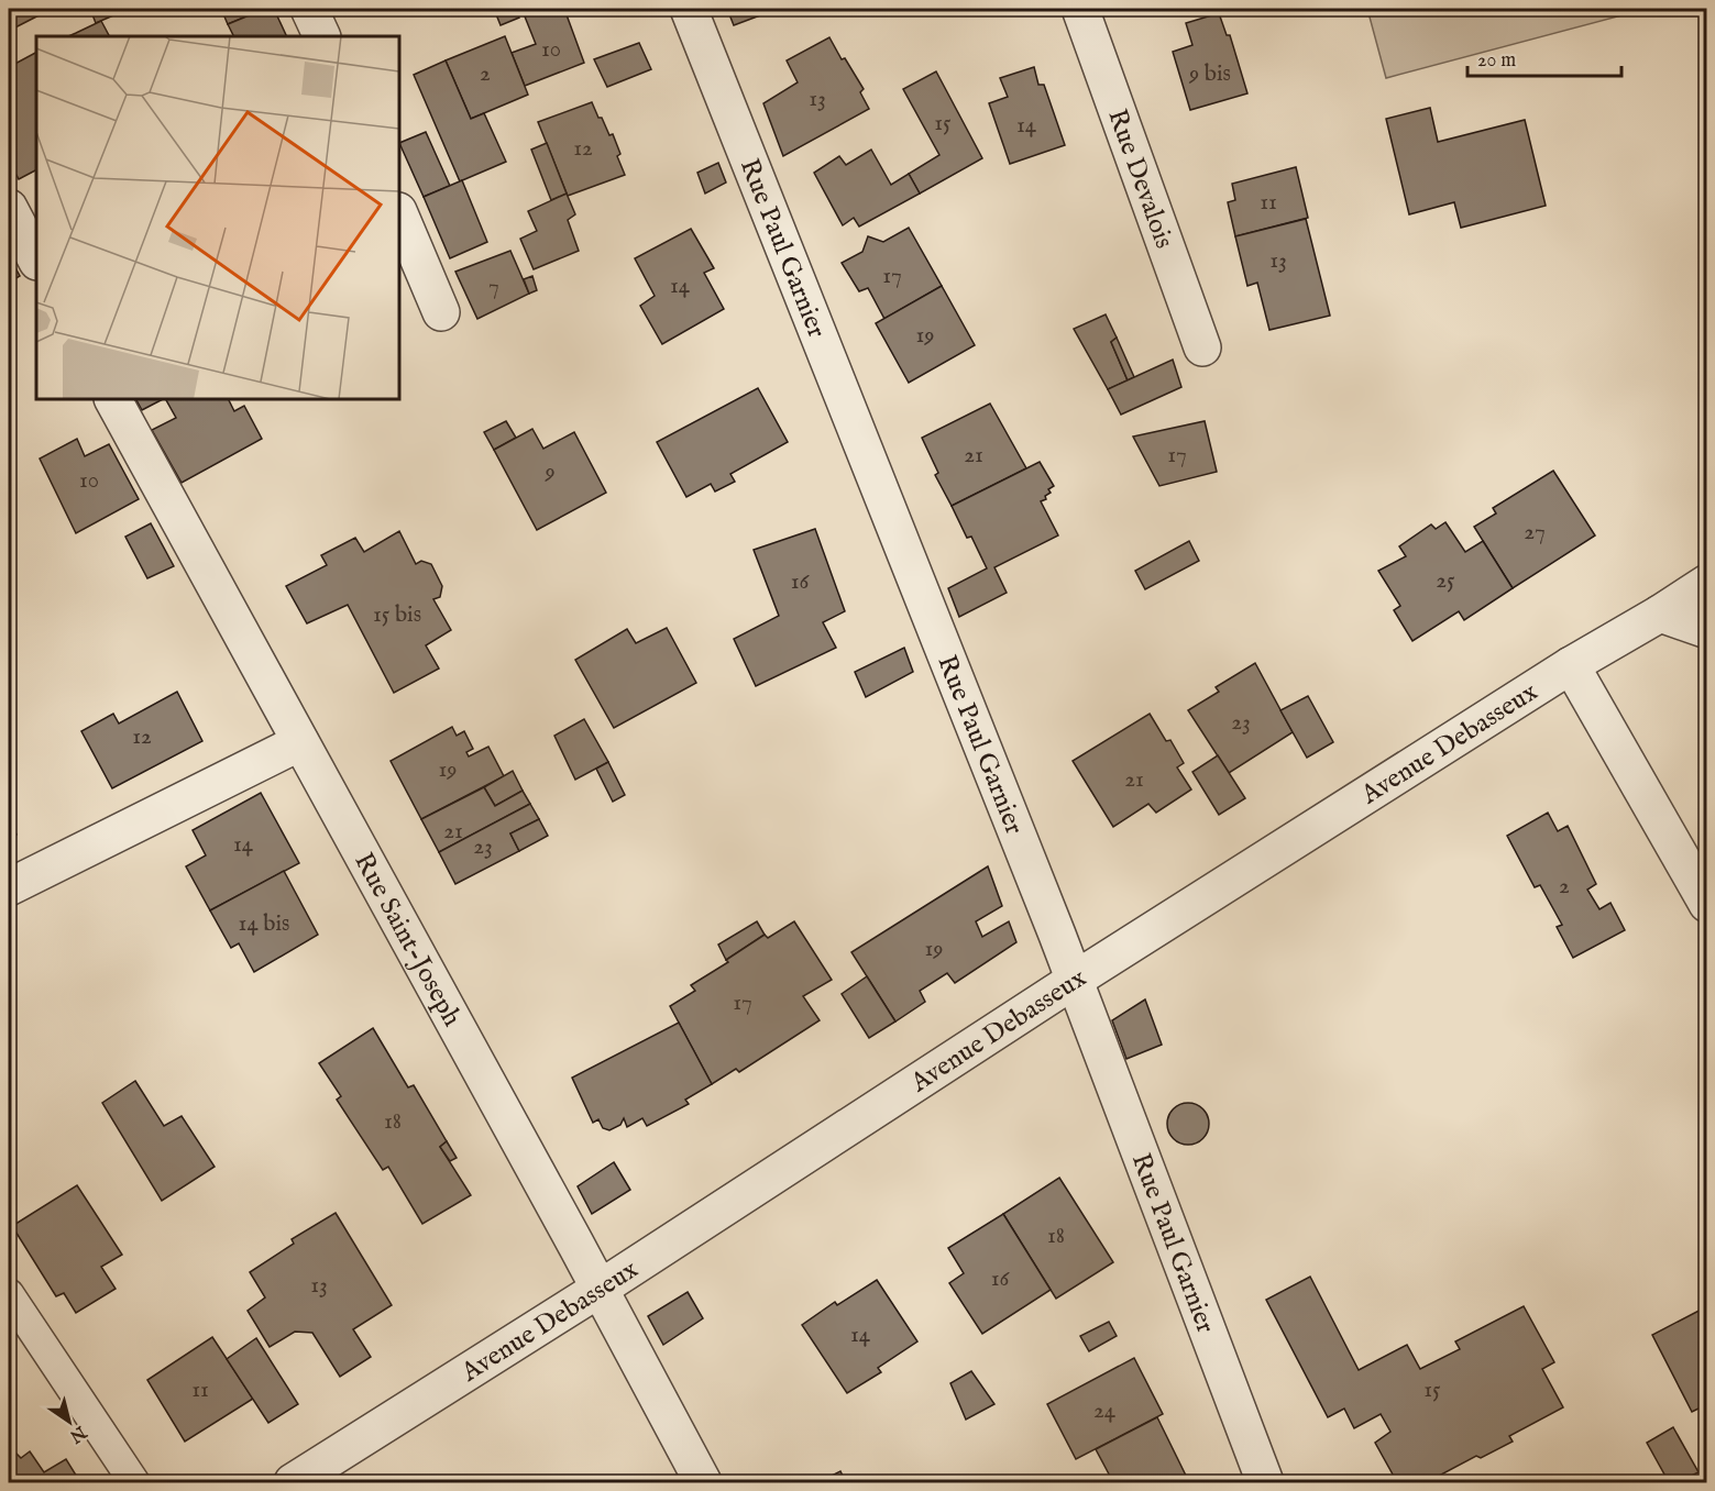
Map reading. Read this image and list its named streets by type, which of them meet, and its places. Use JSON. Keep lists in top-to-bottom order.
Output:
{
  "streets": {
    "street": [
      "Rue Devalois",
      "Rue Paul Garnier",
      "Avenue Debasseux",
      "Rue Saint-Joseph"
    ]
  },
  "crossings": [
    ["Rue Paul Garnier", "Avenue Debasseux"],
    ["Avenue Debasseux", "Rue Saint-Joseph"]
  ],
  "house_numbers": [
    "10",
    "2",
    "9 bis",
    "13",
    "15",
    "14",
    "12",
    "11",
    "13",
    "17",
    "14",
    "7",
    "19",
    "21",
    "17",
    "9",
    "10",
    "27",
    "25",
    "16",
    "15 bis",
    "23",
    "12",
    "19",
    "21",
    "21",
    "14",
    "23",
    "2",
    "14 bis",
    "19",
    "17",
    "18",
    "18",
    "16",
    "13",
    "14",
    "11",
    "15",
    "24"
  ],
  "scale_bar": "20 m",
  "north": "bottom right"
}
